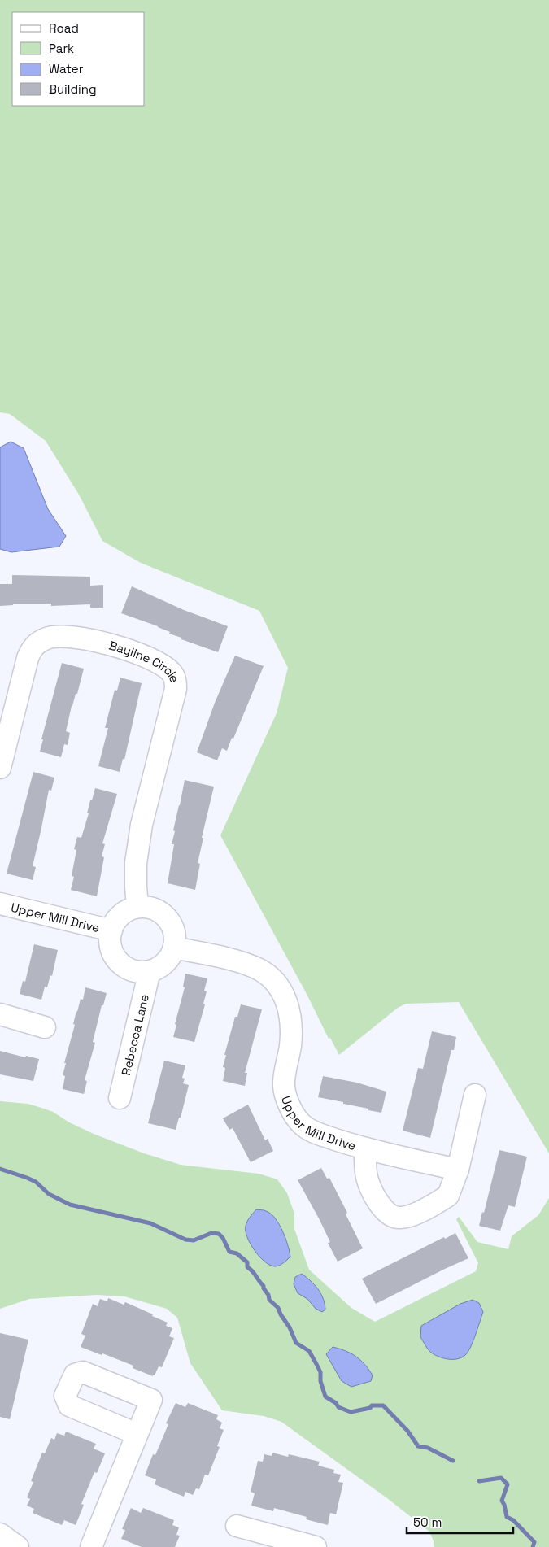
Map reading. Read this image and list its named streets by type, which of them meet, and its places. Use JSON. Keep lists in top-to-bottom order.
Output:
{
  "streets": {
    "street": ["Bayline Circle", "Upper Mill Drive", "Rebecca Lane"]
  },
  "crossings": [
    ["Bayline Circle", "Upper Mill Drive"],
    ["Bayline Circle", "Rebecca Lane"],
    ["Upper Mill Drive", "Rebecca Lane"]
  ],
  "legend": [
    "Road",
    "Park",
    "Water",
    "Building"
  ],
  "scale_bar": "50 m"
}
